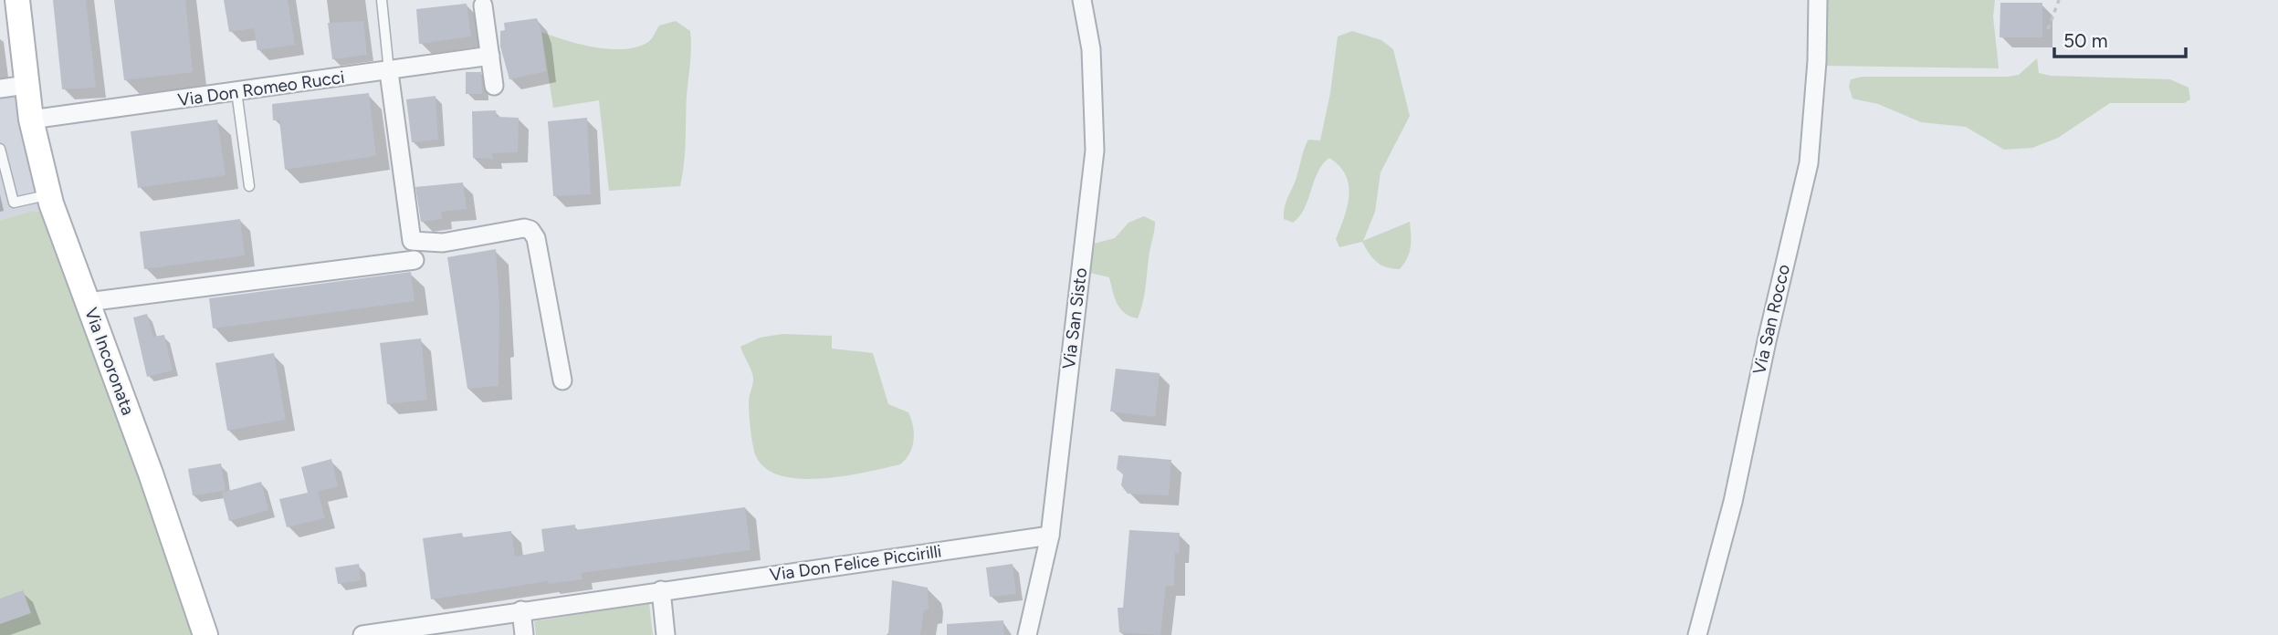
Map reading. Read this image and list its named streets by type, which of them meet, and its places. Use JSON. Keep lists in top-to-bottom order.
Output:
{
  "streets": {
    "main road": ["Via Incoronata"],
    "street": [
      "Via Don Romeo Rucci",
      "Via San Sisto",
      "Via San Rocco",
      "Via Don Felice Piccirilli"
    ]
  },
  "crossings": [
    ["Via Don Romeo Rucci", "Via Incoronata"],
    ["Via San Sisto", "Via Don Felice Piccirilli"]
  ],
  "scale_bar": "50 m"
}
